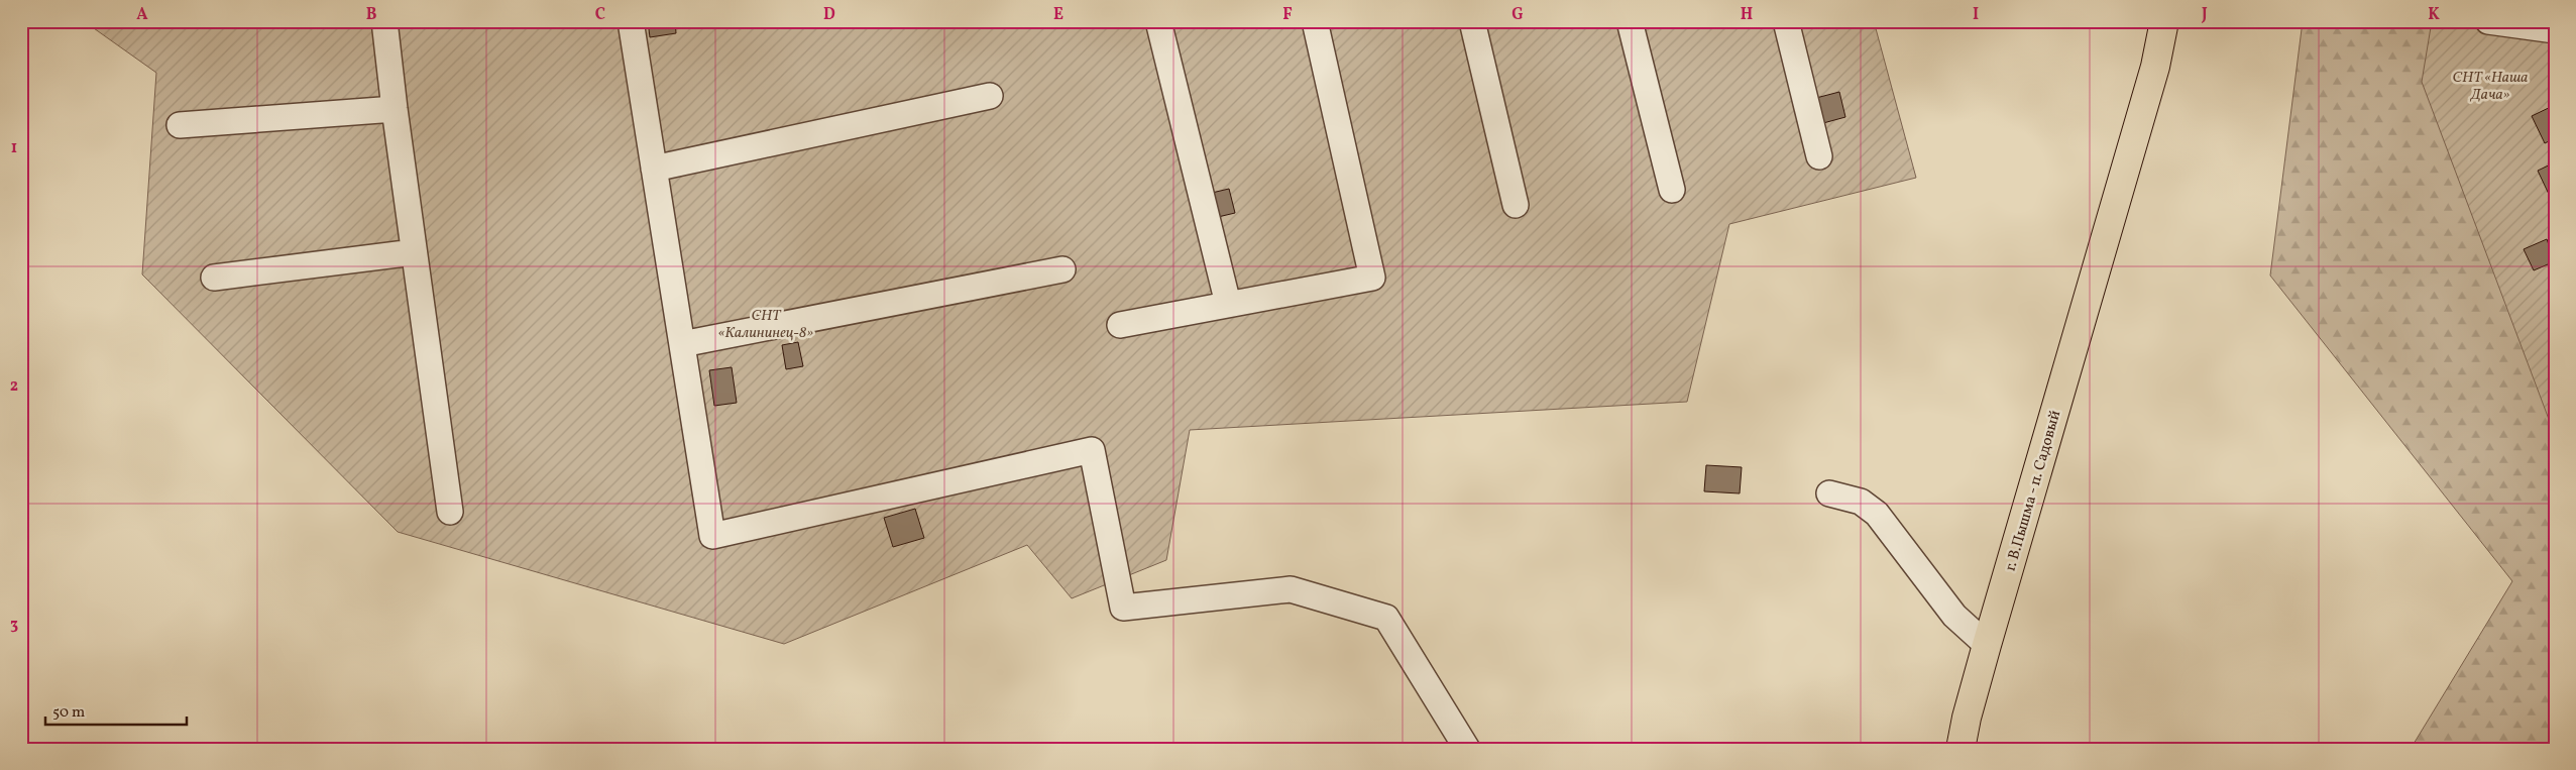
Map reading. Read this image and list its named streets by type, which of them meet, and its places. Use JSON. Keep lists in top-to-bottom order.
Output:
{
  "streets": {
    "main road": ["г. В.Пышма - п. Садовый"]
  },
  "parks": ["СНТ «Наша Дача»", "СНТ «Калининец-8»"],
  "scale_bar": "50 m",
  "grid": {
    "columns": [
      "A",
      "B",
      "C",
      "D",
      "E",
      "F",
      "G",
      "H",
      "I",
      "J",
      "K"
    ],
    "rows": ["1", "2", "3"]
  }
}
